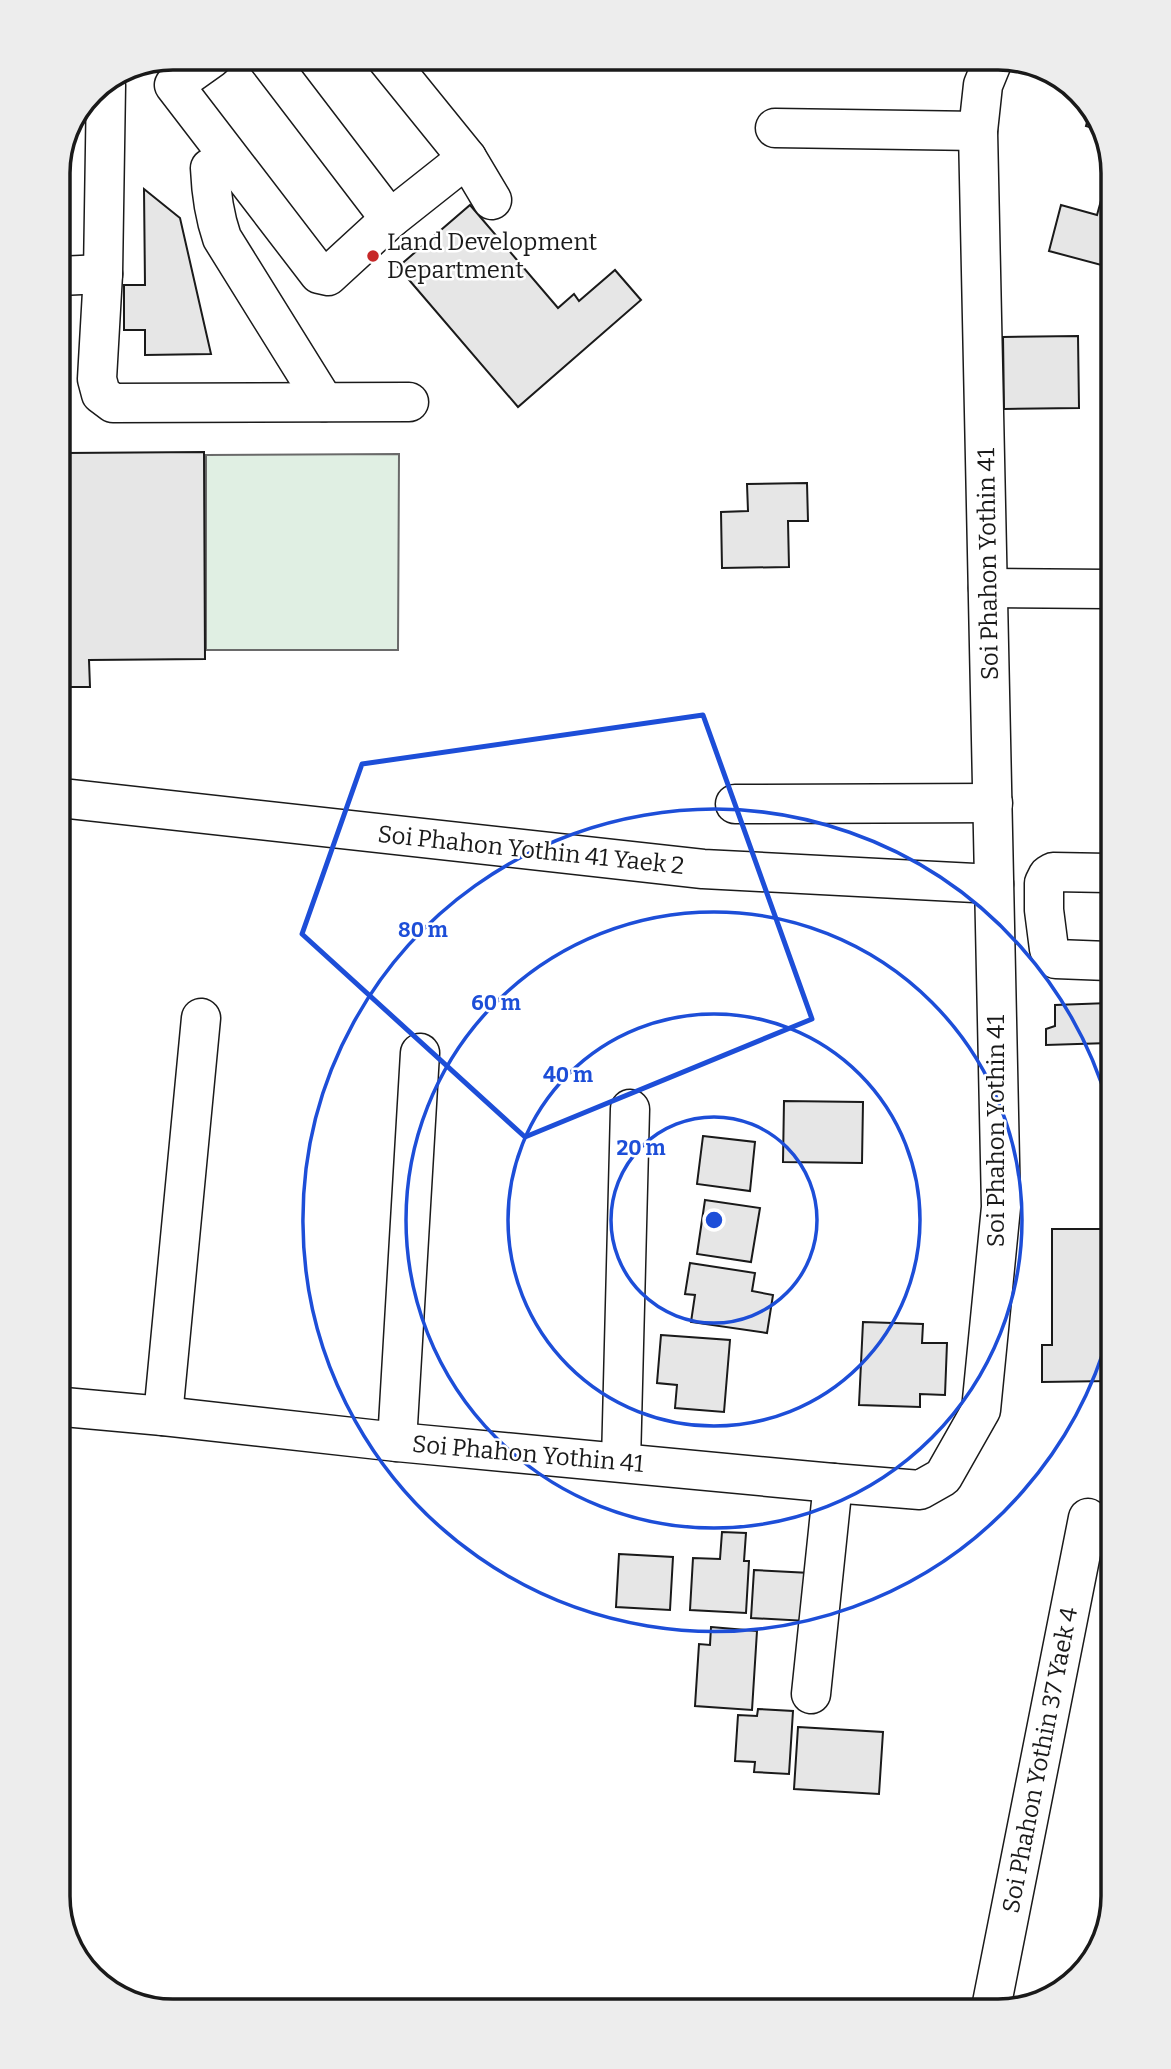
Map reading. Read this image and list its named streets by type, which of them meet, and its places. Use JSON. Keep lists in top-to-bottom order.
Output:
{
  "streets": {
    "street": ["Soi Phahon Yothin 41", "Soi Phahon Yothin 41 Yaek 2", "Soi Phahon Yothin 37 Yaek 4"]
  },
  "crossings": [
    ["Soi Phahon Yothin 41", "Soi Phahon Yothin 41 Yaek 2"]
  ],
  "places": ["Land Development Department"],
  "rings": [
    "80 m",
    "60 m",
    "40 m",
    "20 m"
  ]
}
